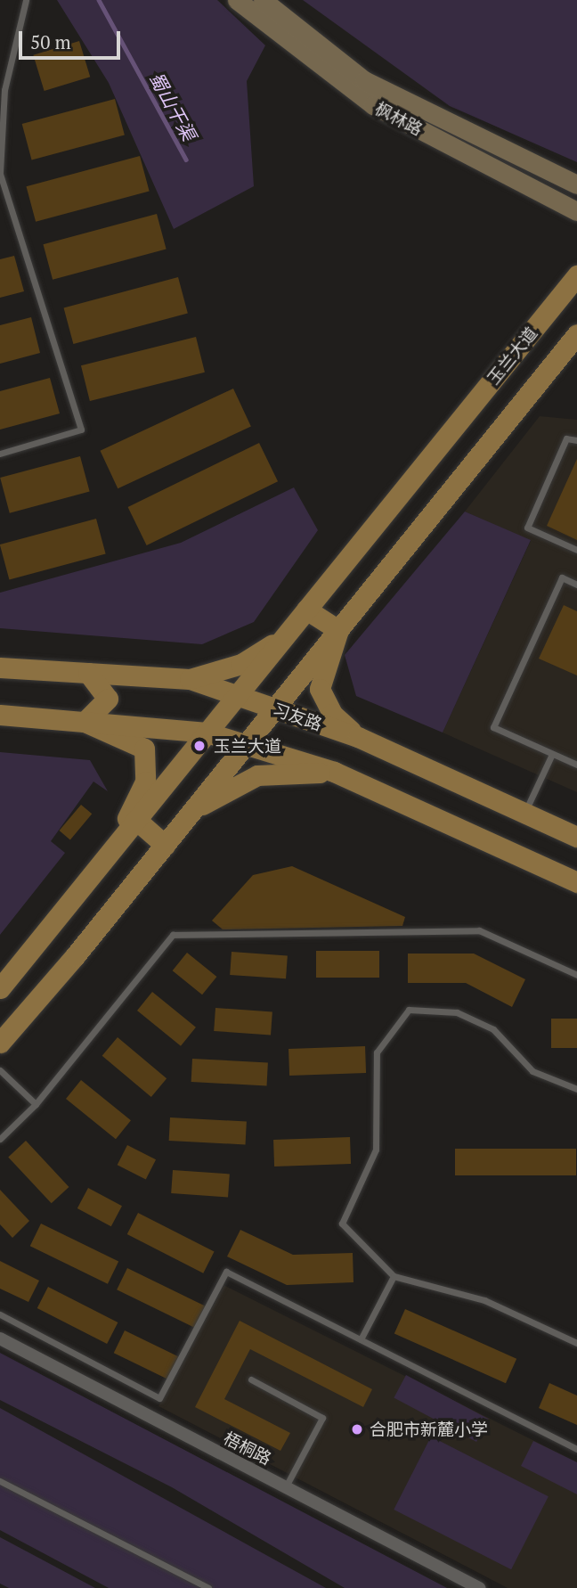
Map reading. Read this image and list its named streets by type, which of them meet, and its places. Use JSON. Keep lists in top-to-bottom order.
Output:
{
  "streets": {
    "main road": ["枫林路", "玉兰大道", "习友路"],
    "street": ["梧桐路"]
  },
  "crossings": [
    ["玉兰大道", "习友路"]
  ],
  "water": ["蜀山干渠"],
  "places": ["玉兰大道", "合肥市新麓小学"],
  "scale_bar": "50 m"
}
